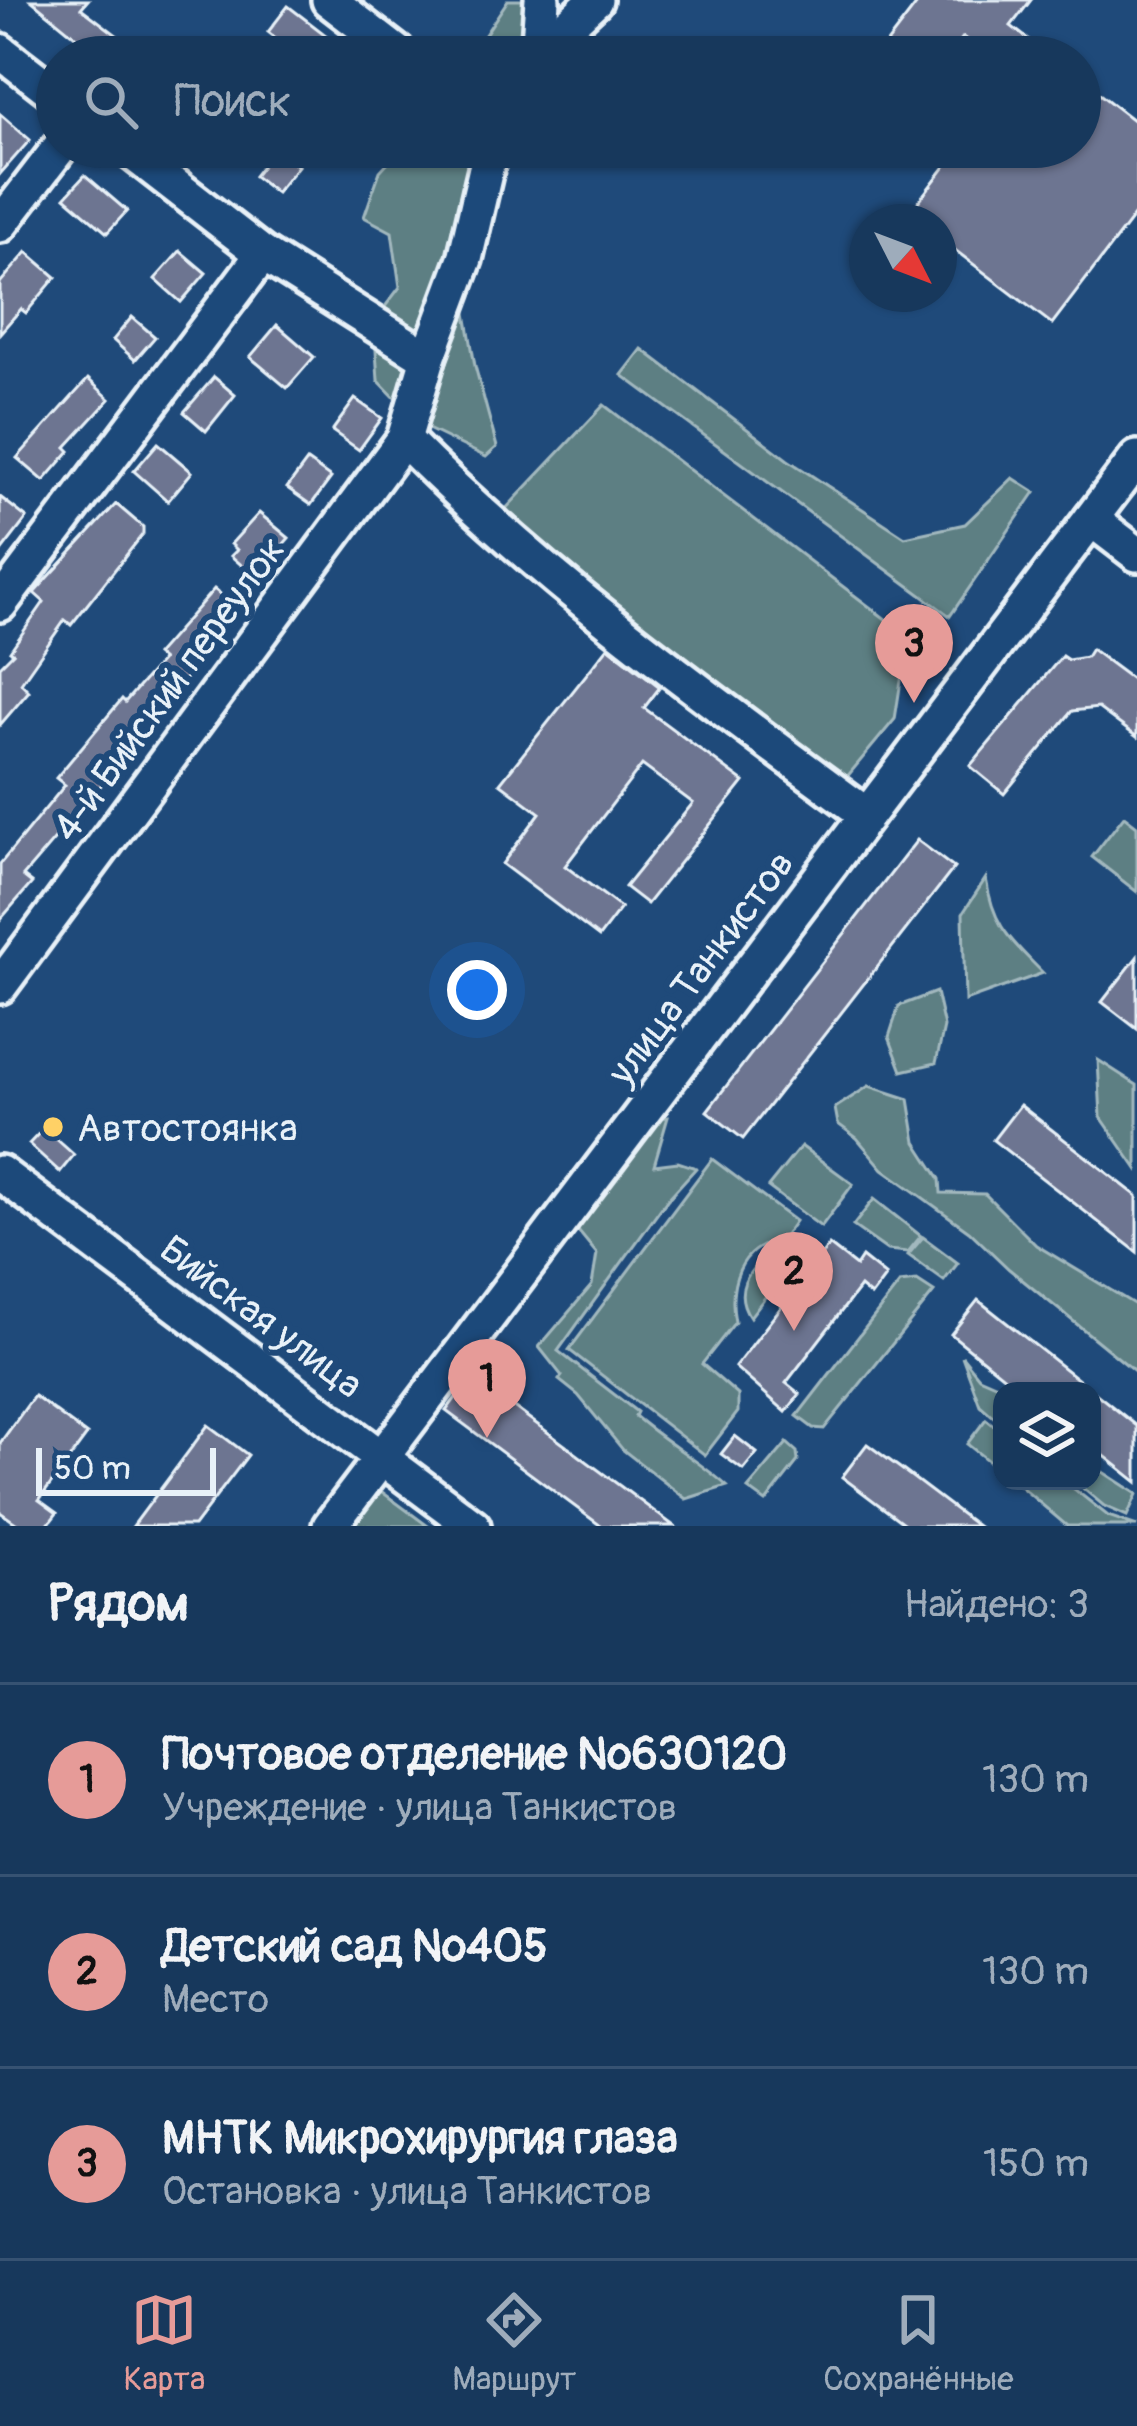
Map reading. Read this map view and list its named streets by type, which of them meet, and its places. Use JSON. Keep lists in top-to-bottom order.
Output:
{
  "streets": {
    "street": ["4-й Бийский переулок", "улица Танкистов", "Бийская улица"]
  },
  "crossings": [
    ["улица Танкистов", "Бийская улица"]
  ],
  "places": ["Автостоянка"],
  "scale_bar": "50 m",
  "north": "bottom right",
  "page": {
    "search": "Поиск",
    "pins": ["3", "2", "1"],
    "scale": "50 m",
    "heading": ["Рядом", "Найдено: 3"],
    "list": [
      {
        "mark": "1",
        "name": "Почтовое отделение №630120",
        "note": "Учреждение · улица Танкистов",
        "value": "130 m"
      },
      {
        "mark": "2",
        "name": "Детский сад №405",
        "note": "Место",
        "value": "130 m"
      },
      {
        "mark": "3",
        "name": "МНТК Микрохирургия глаза",
        "note": "Остановка · улица Танкистов",
        "value": "150 m"
      }
    ],
    "nav": ["Карта", "Маршрут", "Сохранённые"]
  }
}
